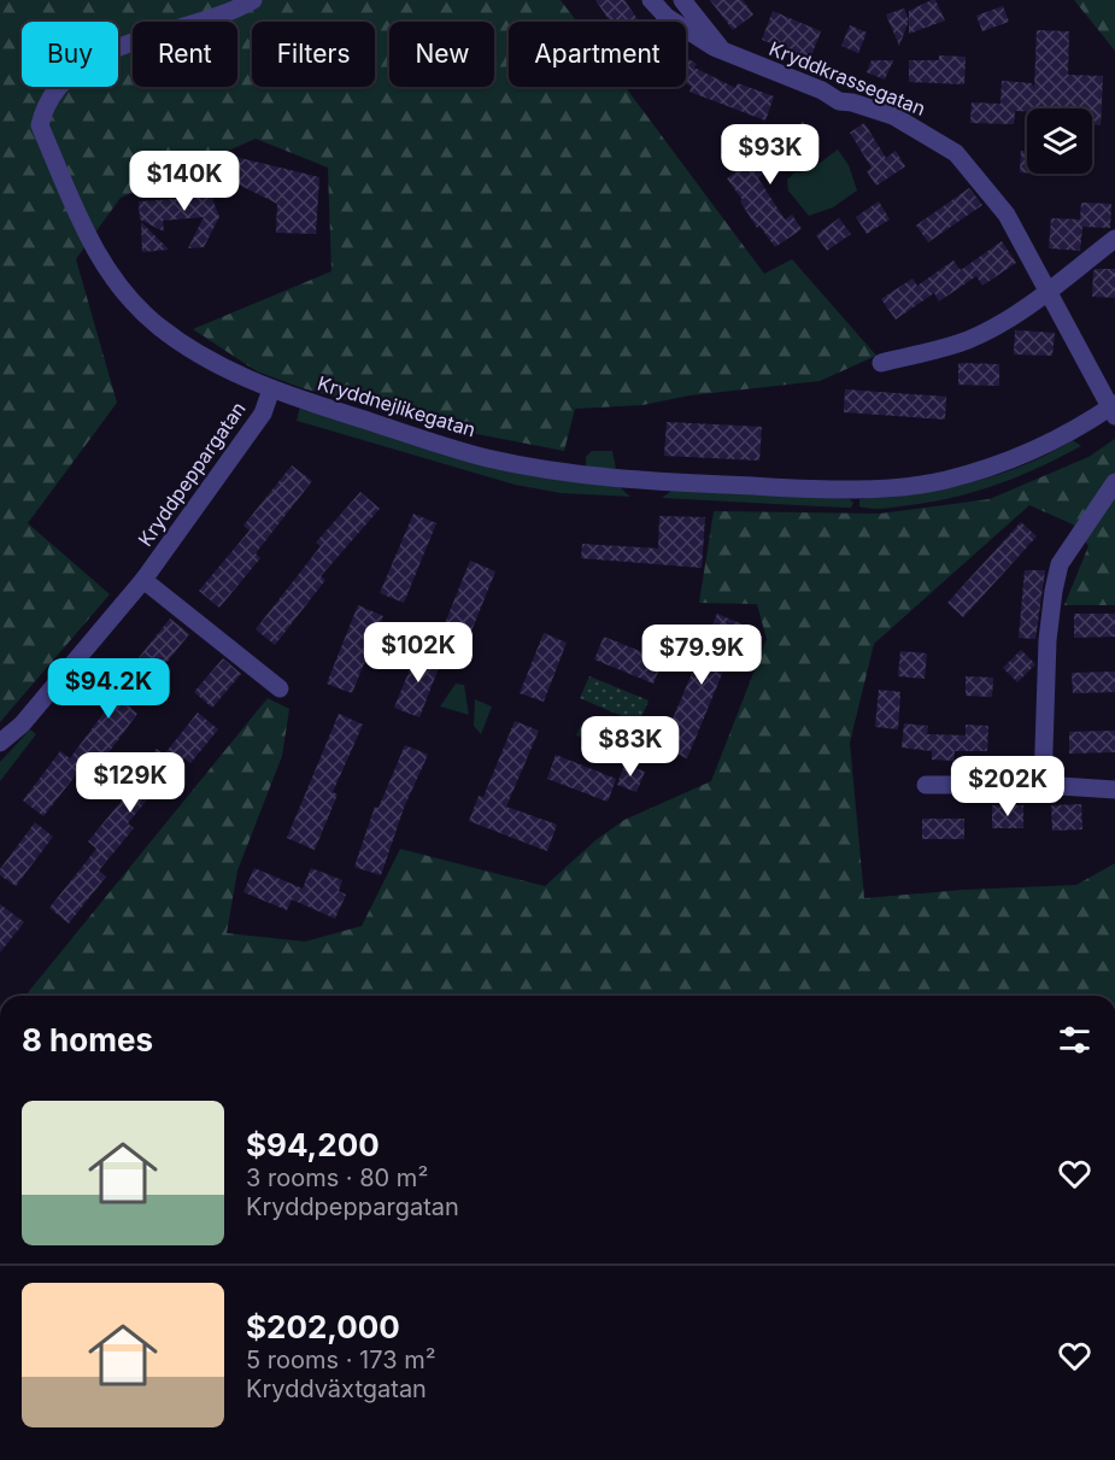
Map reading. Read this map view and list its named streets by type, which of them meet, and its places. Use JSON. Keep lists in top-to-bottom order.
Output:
{
  "streets": {
    "street": ["Kryddkrassegatan", "Kryddnejlikegatan", "Kryddpeppargatan"]
  },
  "crossings": [
    ["Kryddkrassegatan", "Kryddnejlikegatan"],
    ["Kryddnejlikegatan", "Kryddpeppargatan"]
  ],
  "page": {
    "chip": [
      "Buy",
      "Rent",
      "Filters",
      "New",
      "Apartment"
    ],
    "price": [
      "$93K",
      "$140K",
      "$102K",
      "$79.9K",
      "$94.2K",
      "$83K",
      "$129K",
      "$202K"
    ],
    "heading": "8 homes",
    "list": [
      {
        "name": "$94,200",
        "note": "3 rooms · 80 m² · Kryddpeppargatan"
      },
      {
        "name": "$202,000",
        "note": "5 rooms · 173 m² · Kryddväxtgatan"
      }
    ]
  }
}
